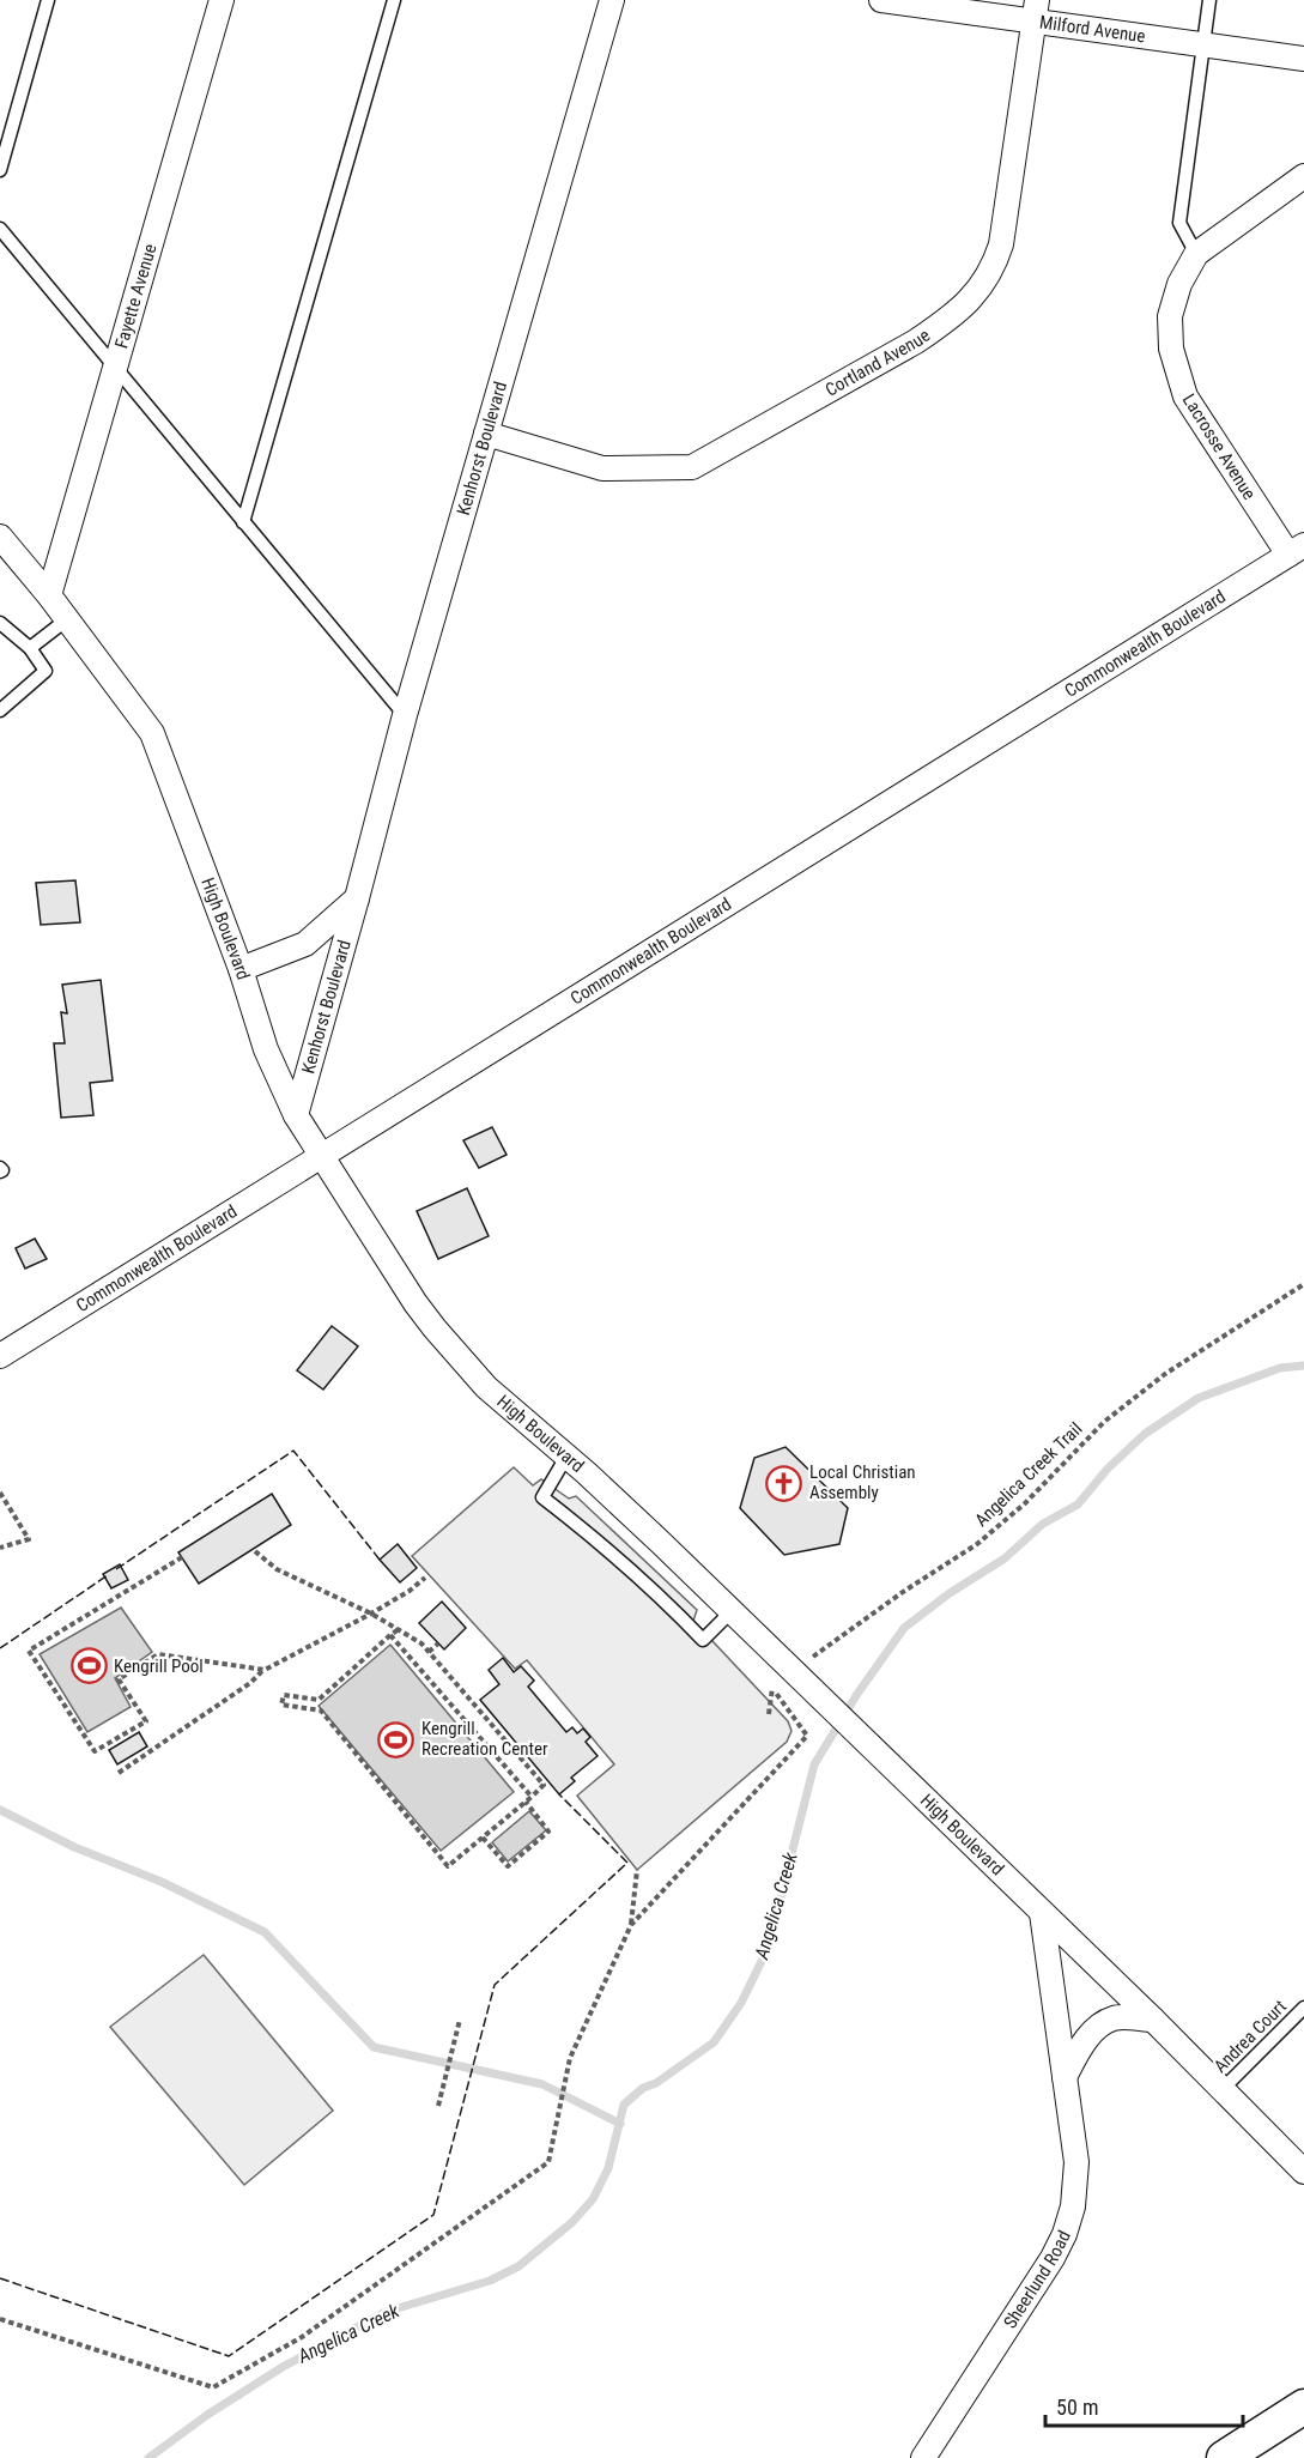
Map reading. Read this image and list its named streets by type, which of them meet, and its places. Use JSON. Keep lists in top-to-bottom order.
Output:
{
  "streets": {
    "street": [
      "Milford Avenue",
      "Fayette Avenue",
      "Cortland Avenue",
      "Lacrosse Avenue",
      "Kenhorst Boulevard",
      "Commonwealth Boulevard",
      "High Boulevard",
      "Sheerlund Road"
    ],
    "lane": ["Andrea Court"],
    "path": ["Angelica Creek Trail"]
  },
  "crossings": [
    ["Milford Avenue", "Cortland Avenue"],
    ["Fayette Avenue", "High Boulevard"],
    ["Cortland Avenue", "Kenhorst Boulevard"],
    ["Lacrosse Avenue", "Commonwealth Boulevard"],
    ["Kenhorst Boulevard", "High Boulevard"],
    ["Commonwealth Boulevard", "High Boulevard"],
    ["High Boulevard", "Angelica Creek Trail"],
    ["High Boulevard", "Andrea Court"],
    ["High Boulevard", "Sheerlund Road"]
  ],
  "water": ["Angelica Creek"],
  "places": {
    "church": ["Local Christian Assembly"],
    "sports": ["Kengrill Pool", "Kengrill Recreation Center"]
  },
  "scale_bar": "50 m"
}
